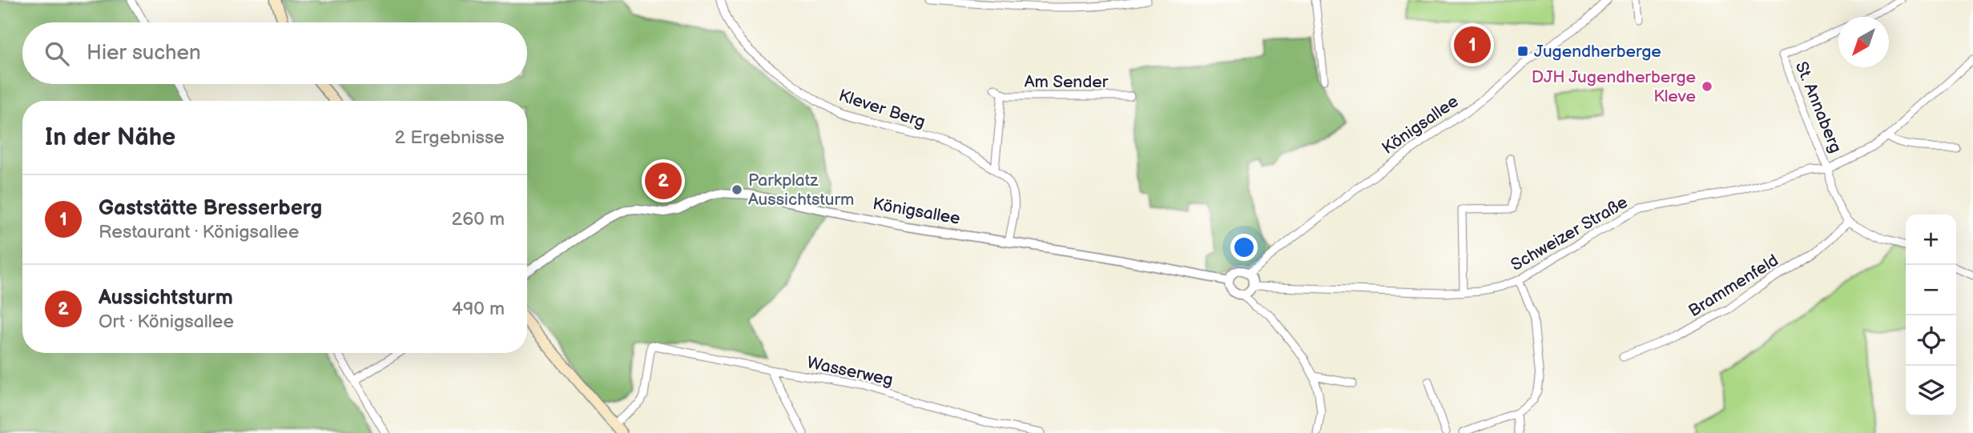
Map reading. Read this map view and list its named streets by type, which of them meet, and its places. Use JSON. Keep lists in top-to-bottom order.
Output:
{
  "streets": {
    "street": [
      "Am Sender",
      "St. Annaberg",
      "Klever Berg",
      "Königsallee",
      "Schweizer Straße",
      "Brammenfeld",
      "Wasserweg"
    ]
  },
  "crossings": [
    ["Am Sender", "Klever Berg"],
    ["St. Annaberg", "Schweizer Straße"],
    ["St. Annaberg", "Brammenfeld"],
    ["Klever Berg", "Königsallee"],
    ["Königsallee", "Schweizer Straße"]
  ],
  "places": {
    "transit": ["Jugendherberge"],
    "other": ["DJH Jugendherberge Kleve", "Parkplatz Aussichtsturm"]
  },
  "north": "bottom left",
  "page": {
    "search": "Hier suchen",
    "pins": ["1", "2"],
    "heading": ["In der Nähe", "2 Ergebnisse"],
    "list": [
      {
        "mark": "1",
        "name": "Gaststätte Bresserberg",
        "note": "Restaurant · Königsallee",
        "value": "260 m"
      },
      {
        "mark": "2",
        "name": "Aussichtsturm",
        "note": "Ort · Königsallee",
        "value": "490 m"
      }
    ],
    "map_buttons": ["+", "−"]
  }
}
